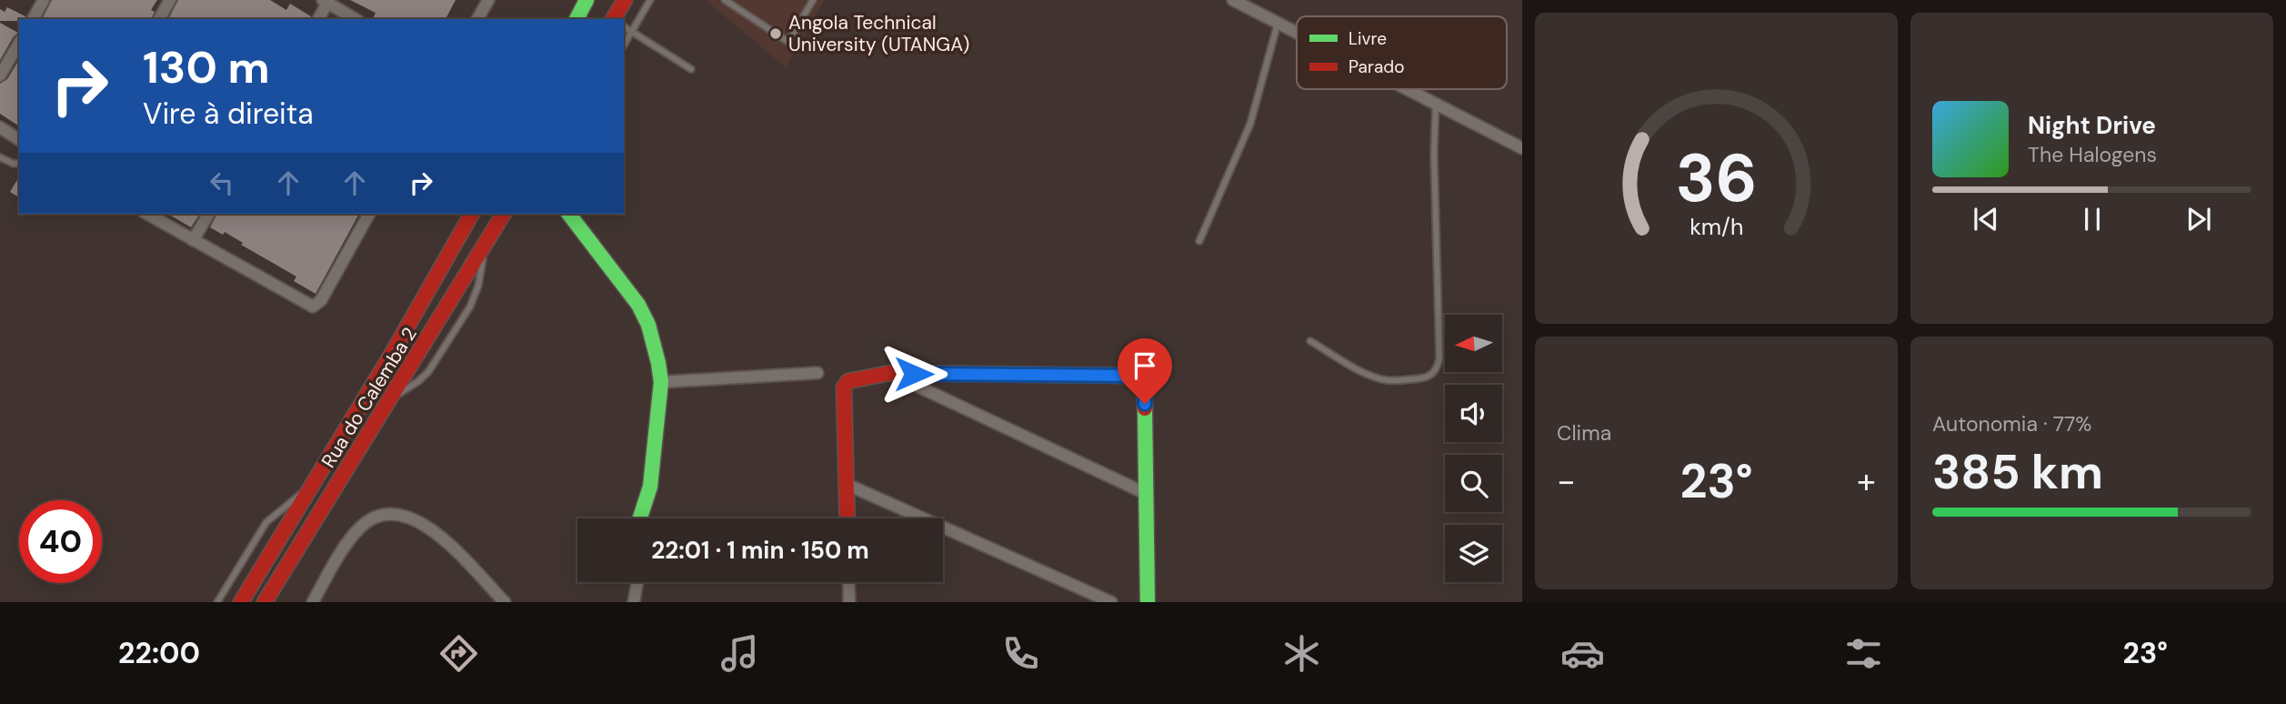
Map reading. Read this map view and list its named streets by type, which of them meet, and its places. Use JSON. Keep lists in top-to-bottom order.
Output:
{
  "streets": {
    "street": ["Rua do Calemba 2"]
  },
  "places": ["Angola Technical University (UTANGA)"],
  "legend": ["Livre", "Parado"],
  "north": "left",
  "page": {
    "turn": ["130 m", "Vire à direita"],
    "song": ["Night Drive", "The Halogens"],
    "tile": [
      "Clima",
      ["Autonomia · 77%", "385 km"]
    ],
    "heat": ["−", "23°", "+"],
    "limit": "40",
    "trip": "22:01 · 1 min · 150 m",
    "tabs": ["22:00", "23°"],
    "gauge": ["36", "km/h"]
  }
}
